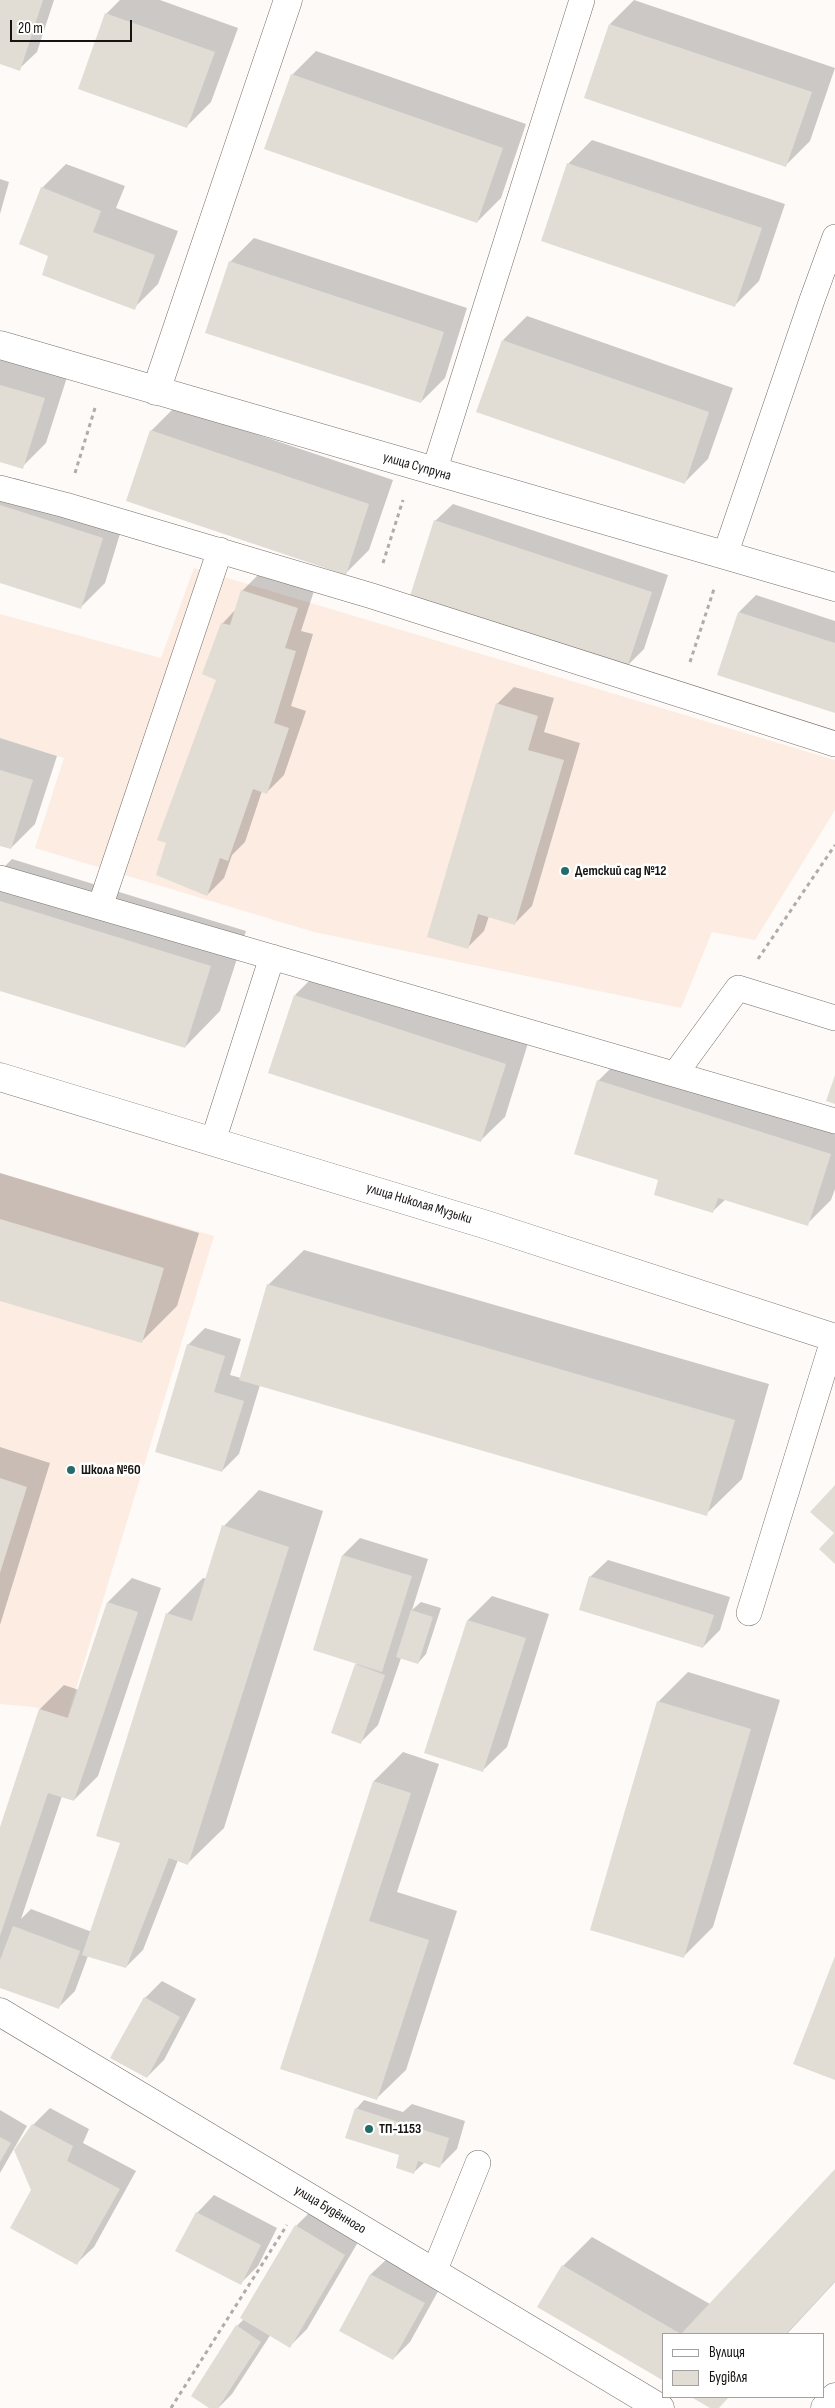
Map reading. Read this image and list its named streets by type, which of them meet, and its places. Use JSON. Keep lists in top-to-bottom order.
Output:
{
  "streets": {
    "street": ["улица Супруна", "улица Николая Музыки", "улица Будённого"]
  },
  "places": ["Детский сад №12", "Школа №60", "ТП-1153"],
  "legend": ["Вулиця", "Будівля"],
  "scale_bar": "20 m"
}
